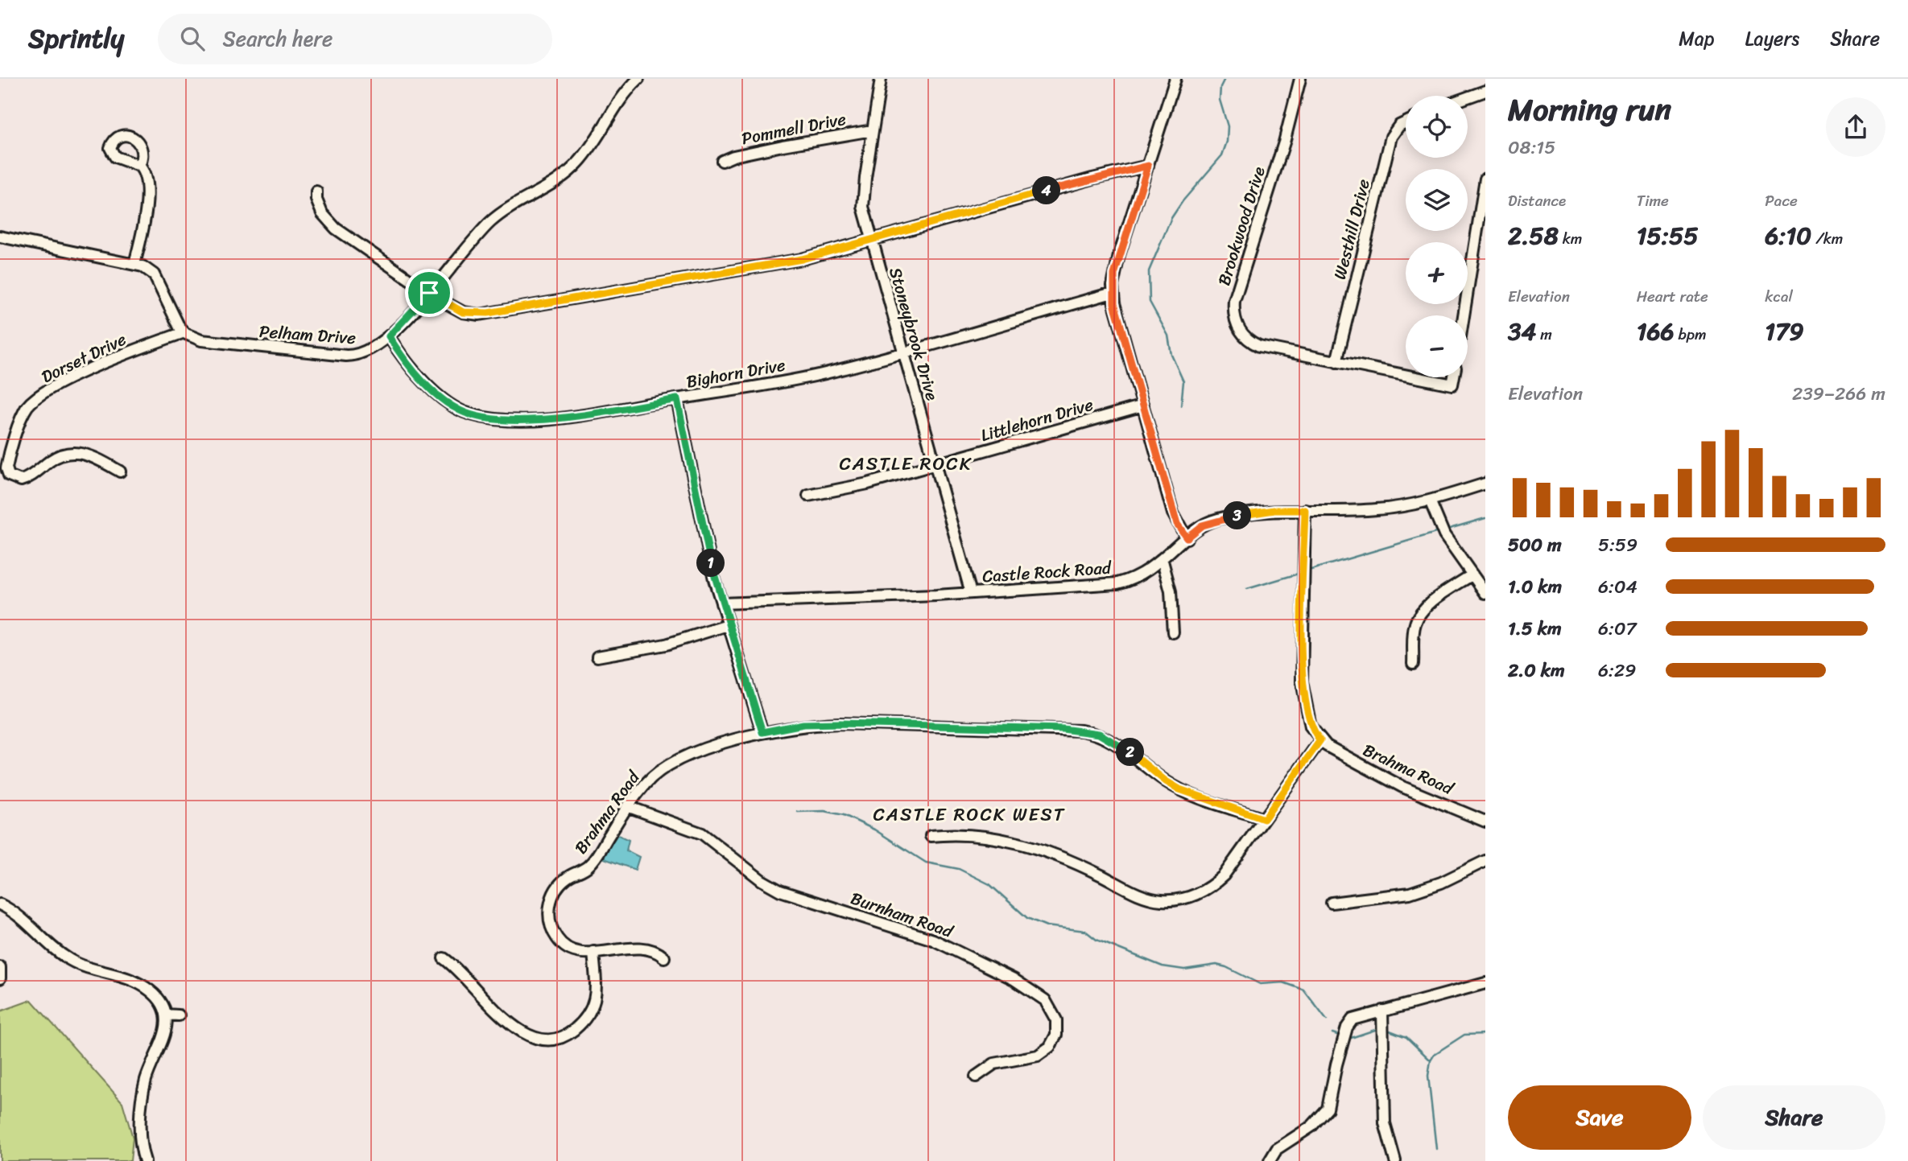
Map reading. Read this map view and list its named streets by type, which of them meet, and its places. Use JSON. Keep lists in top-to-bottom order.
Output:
{
  "streets": {
    "street": [
      "Pommell Drive",
      "Brookwood Drive",
      "Westhill Drive",
      "Stoneybrook Drive",
      "Pelham Drive",
      "Dorset Drive",
      "Bighorn Drive",
      "Littlehorn Drive",
      "Castle Rock Road",
      "Brahma Road",
      "Burnham Road"
    ]
  },
  "crossings": [
    ["Pommell Drive", "Stoneybrook Drive"],
    ["Brookwood Drive", "Westhill Drive"],
    ["Stoneybrook Drive", "Bighorn Drive"],
    ["Stoneybrook Drive", "Littlehorn Drive"],
    ["Stoneybrook Drive", "Castle Rock Road"],
    ["Pelham Drive", "Dorset Drive"],
    ["Pelham Drive", "Bighorn Drive"],
    ["Brahma Road", "Burnham Road"]
  ],
  "districts": ["CASTLE ROCK", "CASTLE ROCK WEST"],
  "page": {
    "header": "Sprintly",
    "search": "Search here",
    "nav": ["Map", "Layers", "Share"],
    "heading": ["Morning run", "08:15"],
    "map_buttons": ["+", "−"],
    "stats": [
      ["Distance", "2.58 km"],
      ["Time", "15:55"],
      ["Pace", "6:10 /km"],
      ["Elevation", "34 m"],
      ["Heart rate", "166 bpm"],
      ["kcal", "179"]
    ],
    "pins": [
      "4",
      "3",
      "1",
      "2"
    ],
    "chart": ["Elevation", "239–266 m"],
    "list": [
      {
        "name": "500 m",
        "note": "5:59"
      },
      {
        "name": "1.0 km",
        "note": "6:04"
      },
      {
        "name": "1.5 km",
        "note": "6:07"
      },
      {
        "name": "2.0 km",
        "note": "6:29"
      }
    ],
    "buttons": ["Save", "Share"]
  }
}
